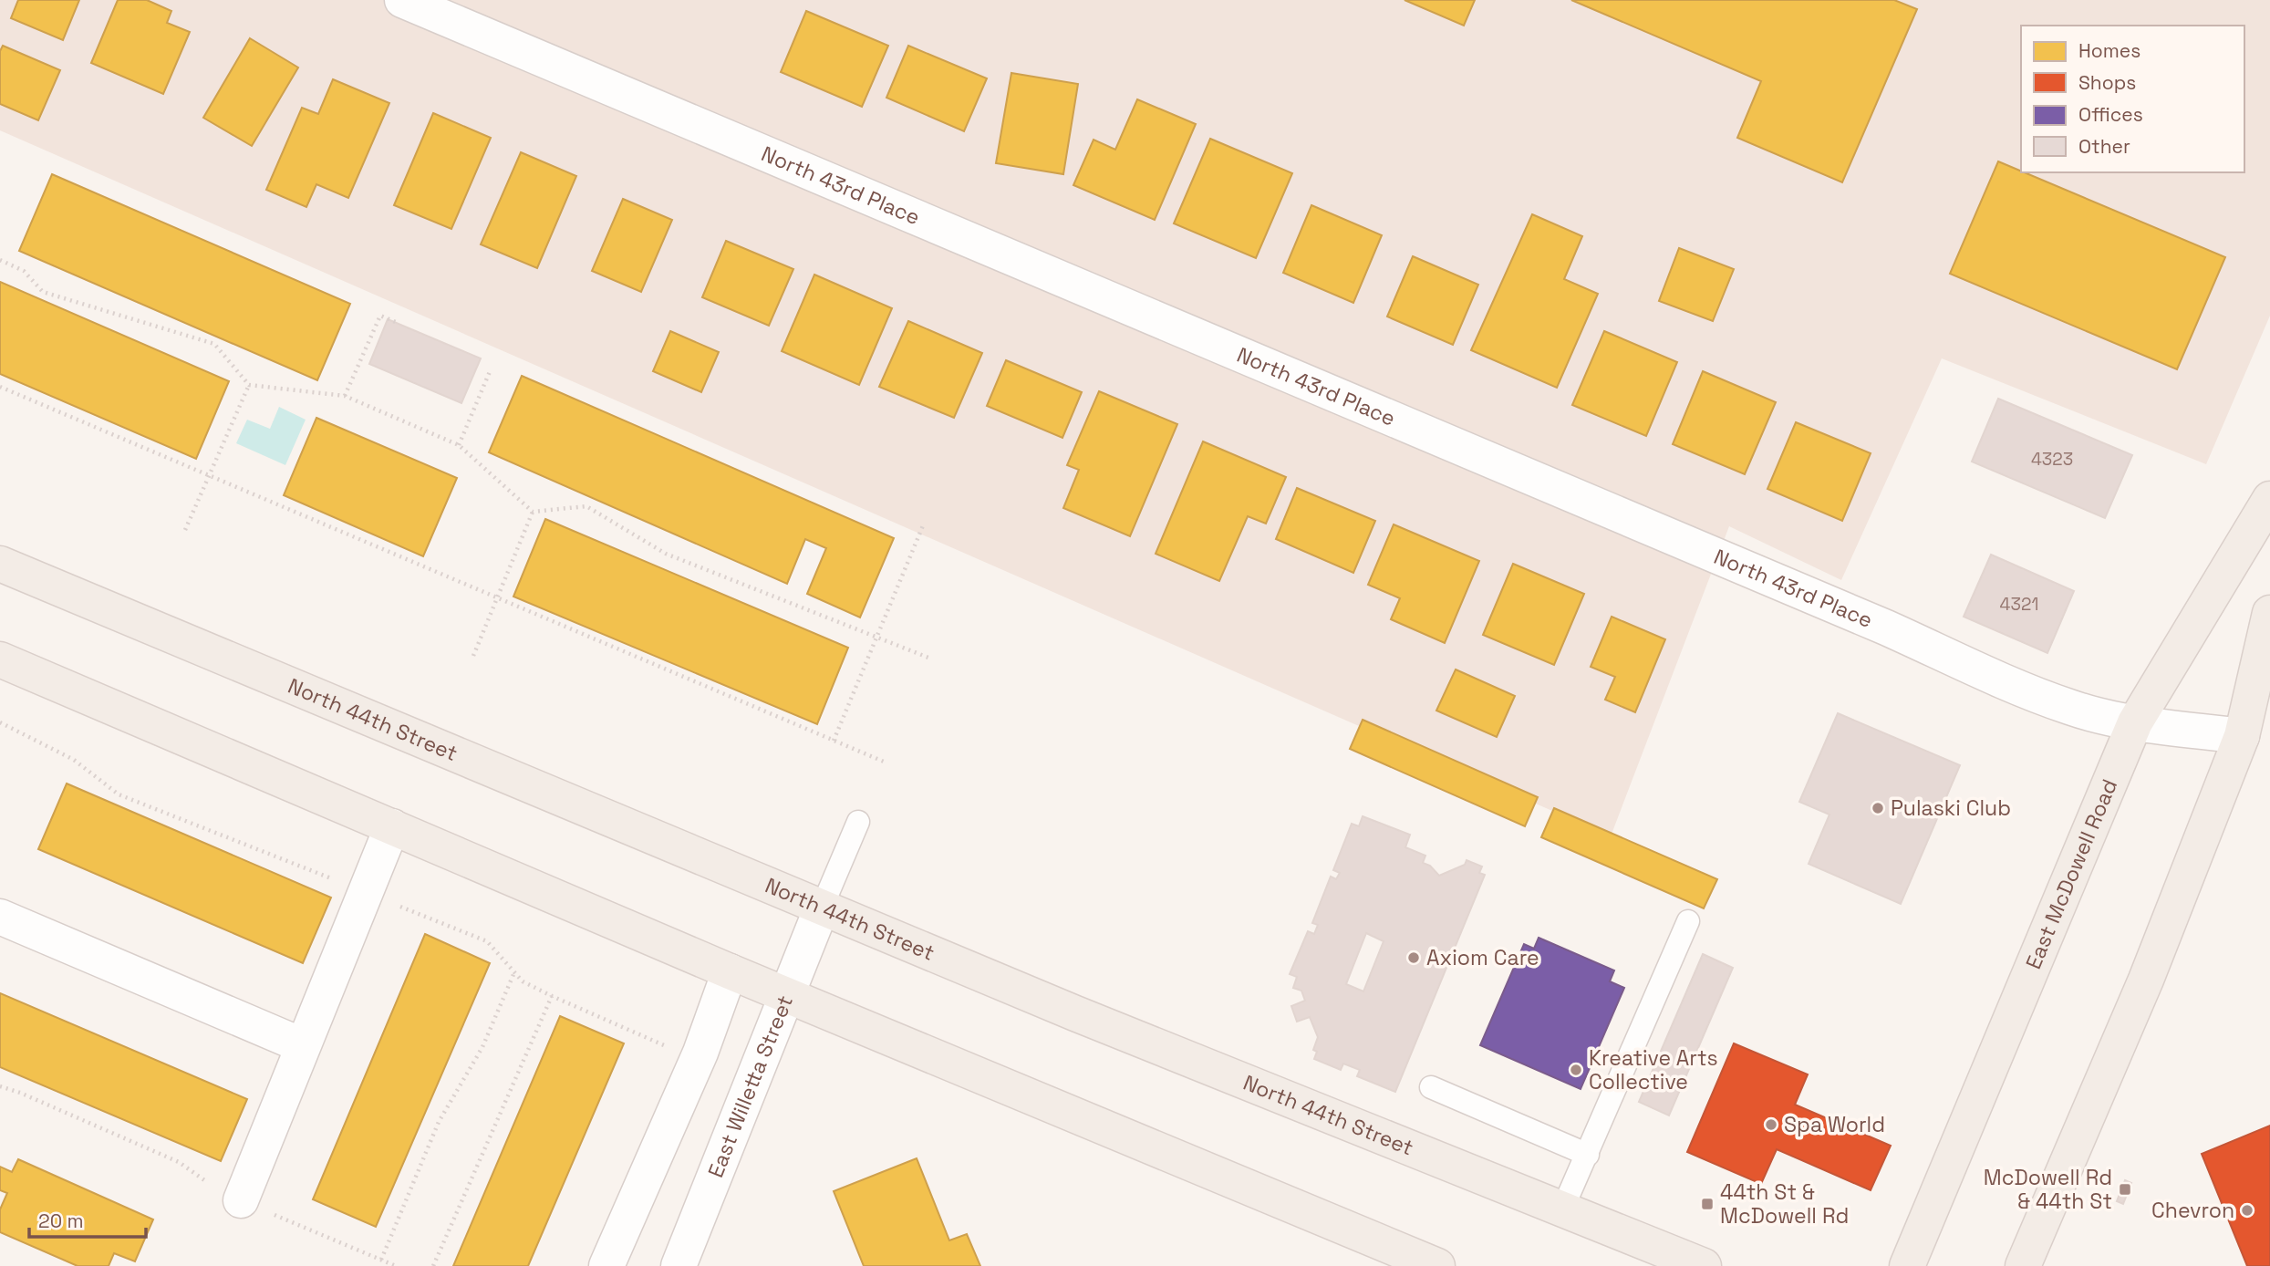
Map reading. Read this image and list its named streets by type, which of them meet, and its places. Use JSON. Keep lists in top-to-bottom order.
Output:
{
  "streets": {
    "main road": ["North 44th Street", "East McDowell Road"],
    "street": ["North 43rd Place", "East Willetta Street"]
  },
  "crossings": [
    ["North 43rd Place", "East McDowell Road"],
    ["North 44th Street", "East Willetta Street"]
  ],
  "places": {
    "other": [
      "Pulaski Club",
      "Axiom Care",
      "Kreative Arts Collective",
      "Spa World",
      "Chevron"
    ],
    "transit": ["McDowell Rd & 44th St", "44th St & McDowell Rd"]
  },
  "house_numbers": ["4323", "4321"],
  "legend": [
    "Homes",
    "Shops",
    "Offices",
    "Other"
  ],
  "scale_bar": "20 m"
}
